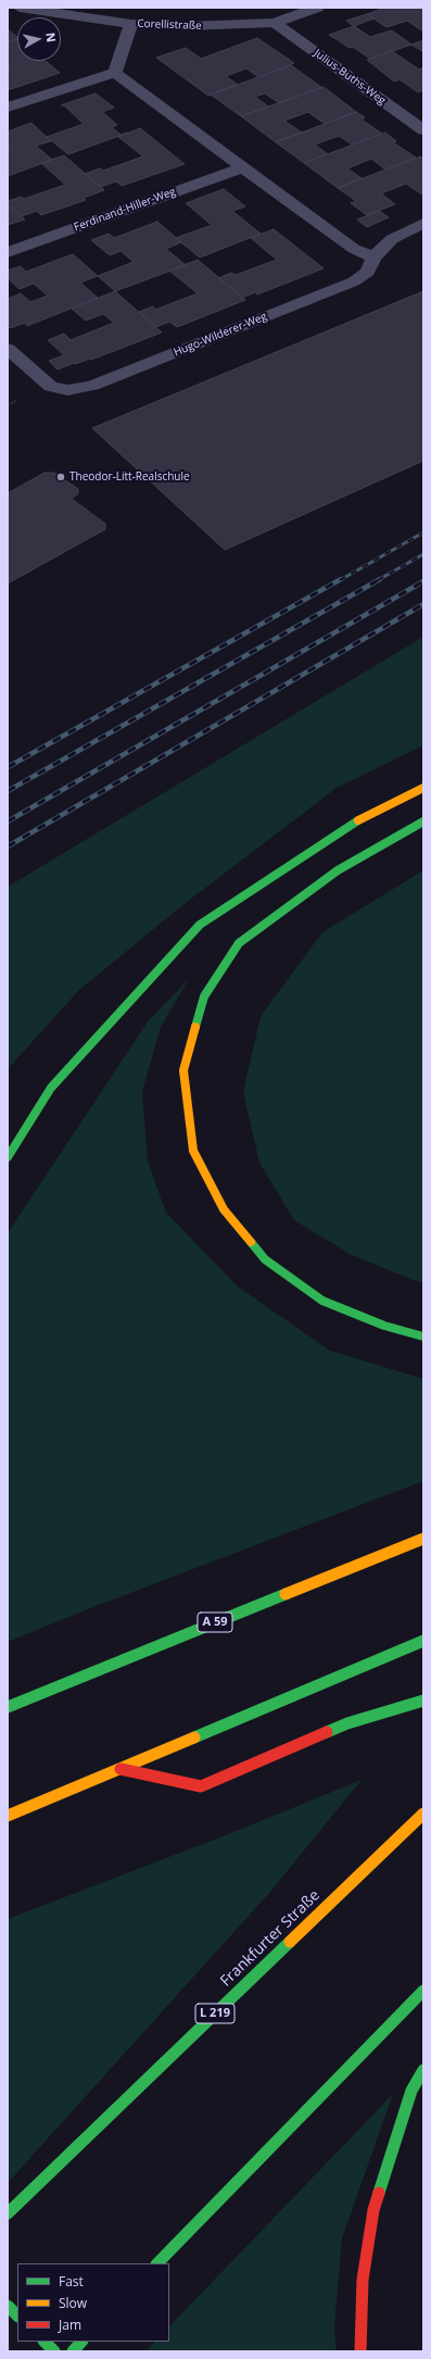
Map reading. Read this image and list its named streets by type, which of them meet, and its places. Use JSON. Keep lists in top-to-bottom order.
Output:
{
  "streets": {
    "main road": ["A 59", "Frankfurter Straße", "L 219"],
    "street": [
      "Corellistraße",
      "Julius-Buths-Weg",
      "Ferdinand-Hiller-Weg",
      "Hugo-Wilderer-Weg"
    ]
  },
  "crossings": [
    ["Corellistraße", "Julius-Buths-Weg"]
  ],
  "places": ["Theodor-Litt-Realschule"],
  "legend": ["Fast", "Slow", "Jam"],
  "north": "right"
}
